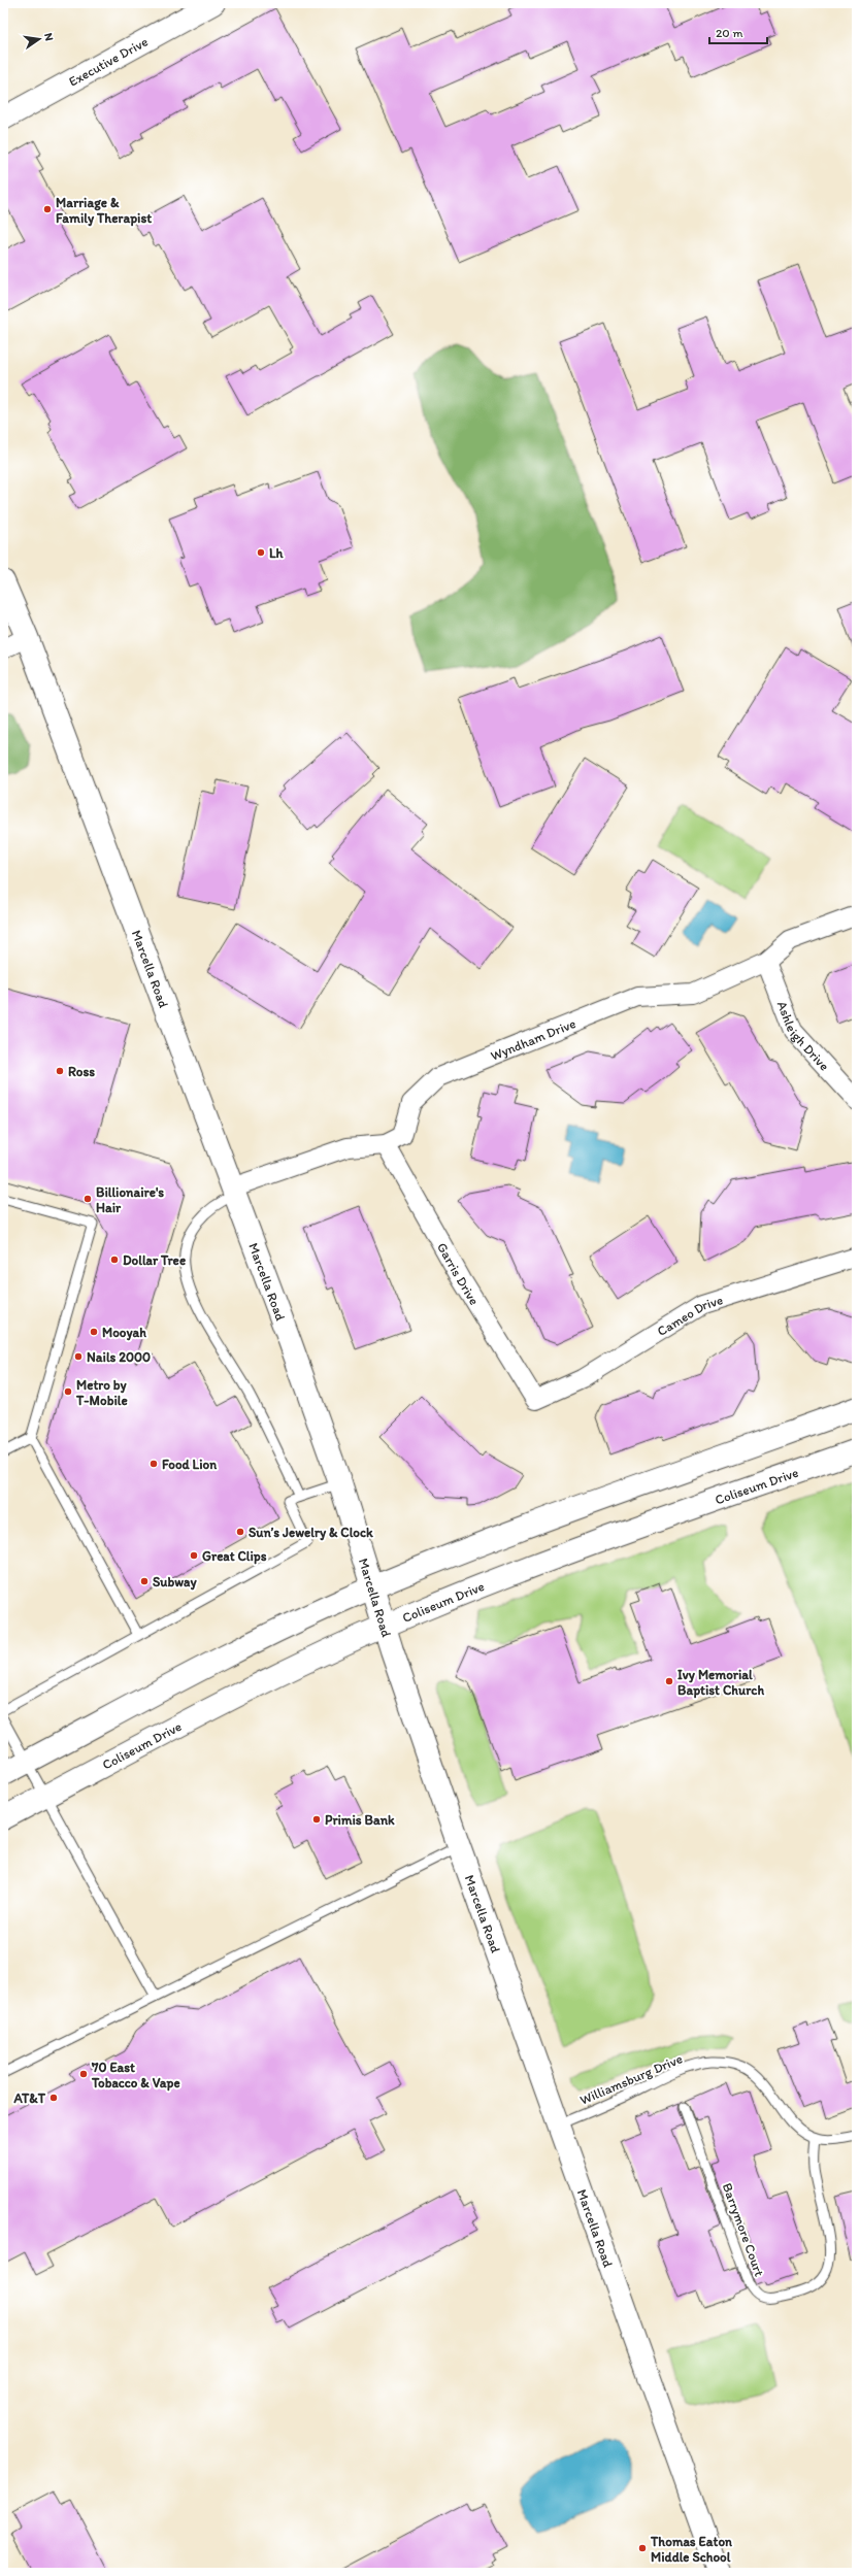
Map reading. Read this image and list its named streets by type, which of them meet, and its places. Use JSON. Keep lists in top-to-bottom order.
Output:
{
  "streets": {
    "street": [
      "Executive Drive",
      "Marcella Road",
      "Ashleigh Drive",
      "Wyndham Drive",
      "Garris Drive",
      "Cameo Drive",
      "Coliseum Drive"
    ],
    "lane": ["Williamsburg Drive", "Barrymore Court"]
  },
  "crossings": [
    ["Marcella Road", "Wyndham Drive"],
    ["Marcella Road", "Coliseum Drive"],
    ["Marcella Road", "Williamsburg Drive"],
    ["Ashleigh Drive", "Wyndham Drive"],
    ["Wyndham Drive", "Garris Drive"],
    ["Garris Drive", "Cameo Drive"],
    ["Williamsburg Drive", "Barrymore Court"]
  ],
  "places": [
    "Marriage & Family Therapist",
    "Lh",
    "Ross",
    "Billionaire's Hair",
    "Dollar Tree",
    "Mooyah",
    "Nails 2000",
    "Metro by T-Mobile",
    "Food Lion",
    "Sun’s Jewelry & Clock",
    "Great Clips",
    "Subway",
    "Ivy Memorial Baptist Church",
    "Primis Bank",
    "70 East Tobacco & Vape",
    "AT&T",
    "Thomas Eaton Middle School"
  ],
  "scale_bar": "20 m",
  "north": "right"
}
